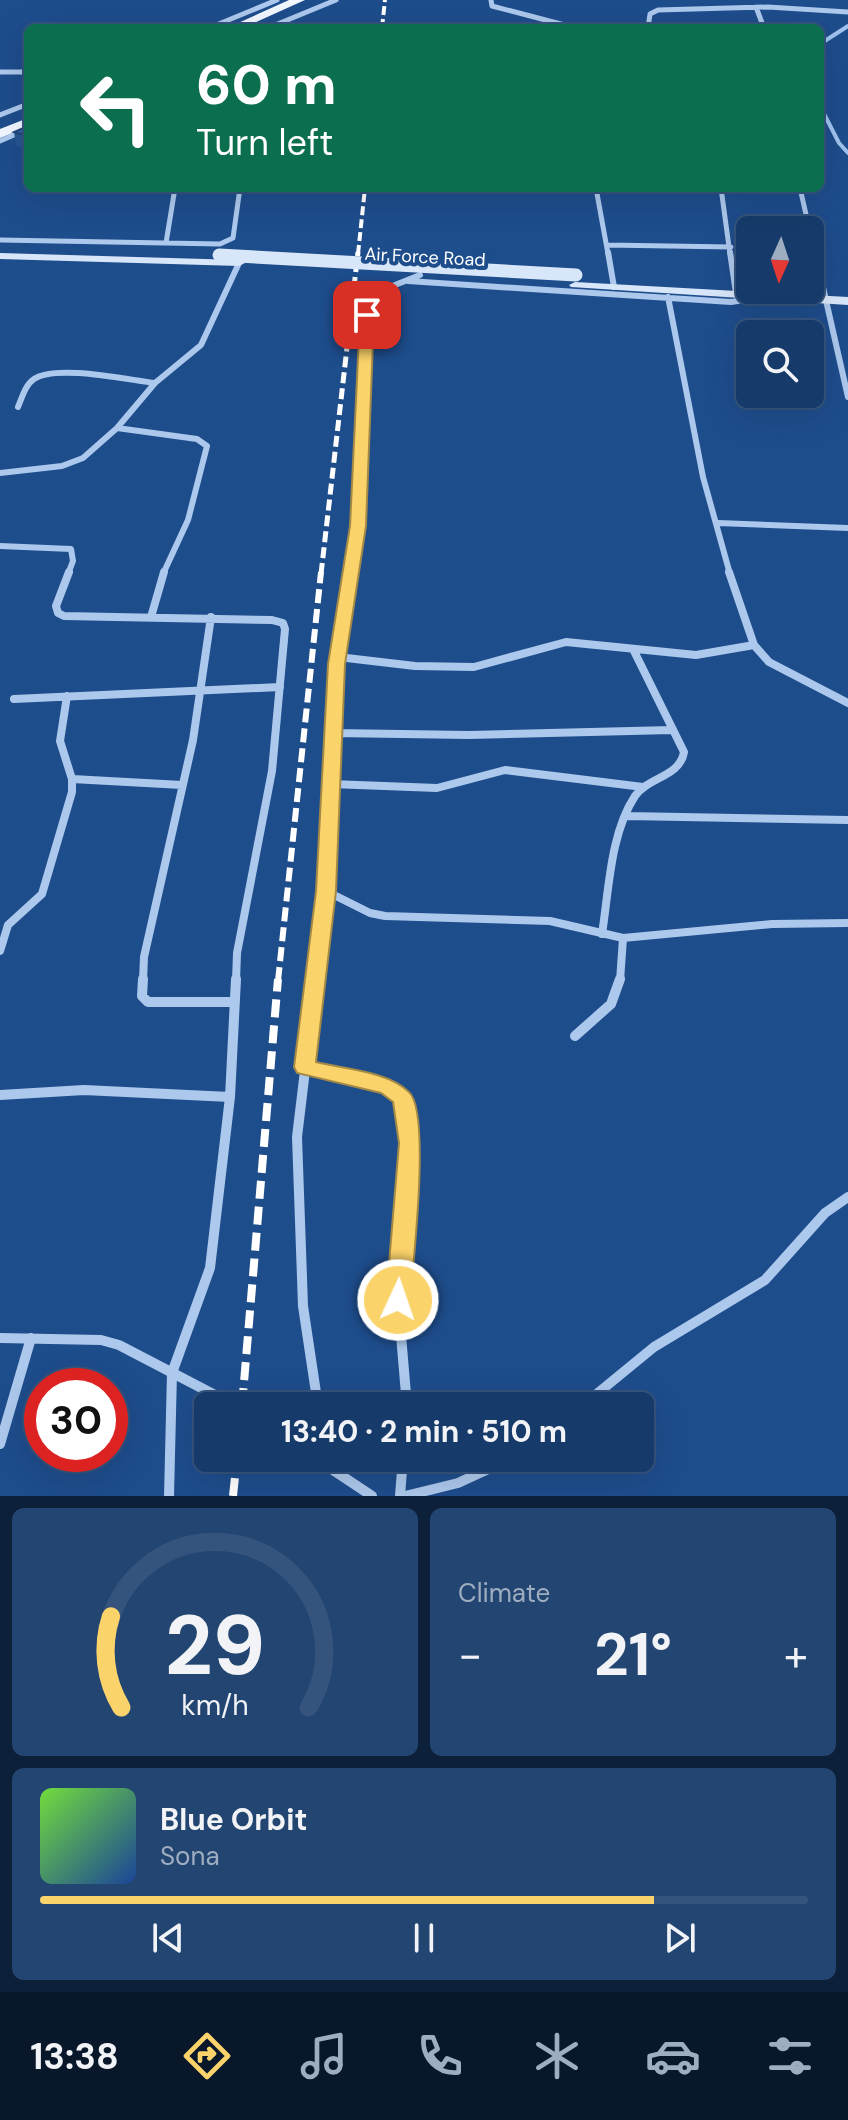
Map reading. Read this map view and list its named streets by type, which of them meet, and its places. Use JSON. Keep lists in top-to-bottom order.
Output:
{
  "streets": {
    "street": ["Air Force Road"]
  },
  "north": "bottom",
  "page": {
    "turn": ["60 m", "Turn left"],
    "limit": "30",
    "trip": "13:40 · 2 min · 510 m",
    "tile": "Climate",
    "heat": ["−", "21°", "+"],
    "song": ["Blue Orbit", "Sona"],
    "tabs": "13:38",
    "gauge": ["29", "km/h"]
  }
}
